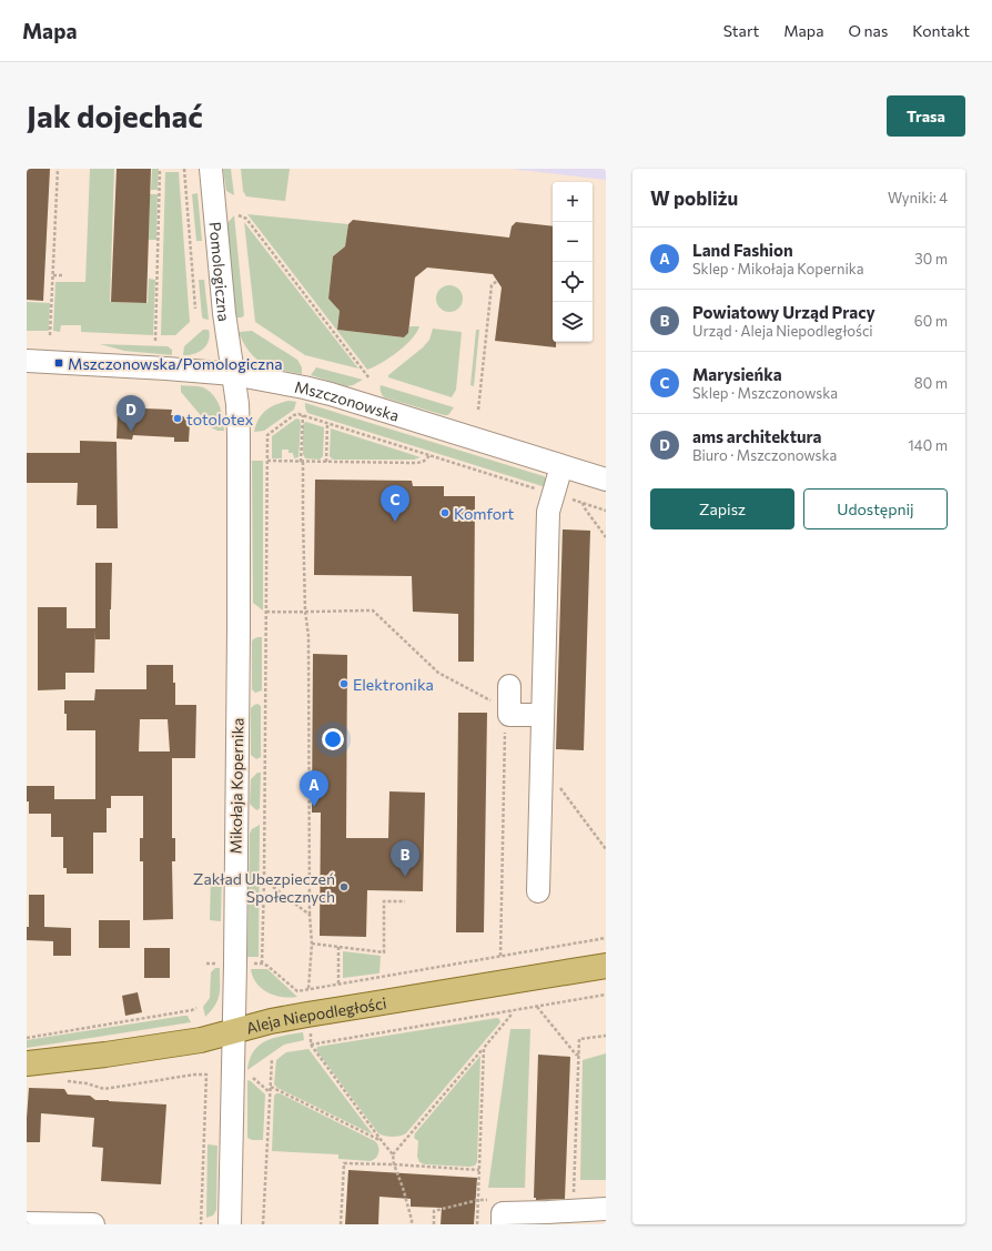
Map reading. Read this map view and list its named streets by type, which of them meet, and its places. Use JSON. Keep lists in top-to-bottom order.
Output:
{
  "streets": {
    "main road": ["Aleja Niepodległości"],
    "street": ["Pomologiczna", "Mszczonowska", "Mikołaja Kopernika"]
  },
  "crossings": [
    ["Pomologiczna", "Mszczonowska"],
    ["Pomologiczna", "Mikołaja Kopernika"],
    ["Mszczonowska", "Mikołaja Kopernika"],
    ["Mikołaja Kopernika", "Aleja Niepodległości"]
  ],
  "places": {
    "transit": ["Mszczonowska/Pomologiczna"],
    "other": [
      "totolotex",
      "Komfort",
      "Elektronika",
      "Zakład Ubezpieczeń Społecznych"
    ]
  },
  "page": {
    "header": "Mapa",
    "nav": [
      "Start",
      "Mapa",
      "O nas",
      "Kontakt"
    ],
    "buttons": [
      "Trasa",
      ["Zapisz", "Udostępnij"]
    ],
    "title": "Jak dojechać",
    "heading": ["W pobliżu", "Wyniki: 4"],
    "map_buttons": ["+", "−"],
    "list": [
      {
        "mark": "A",
        "name": "Land Fashion",
        "note": "Sklep · Mikołaja Kopernika",
        "value": "30 m"
      },
      {
        "mark": "B",
        "name": "Powiatowy Urząd Pracy",
        "note": "Urząd · Aleja Niepodległości",
        "value": "60 m"
      },
      {
        "mark": "C",
        "name": "Marysieńka",
        "note": "Sklep · Mszczonowska",
        "value": "80 m"
      },
      {
        "mark": "D",
        "name": "ams architektura",
        "note": "Biuro · Mszczonowska",
        "value": "140 m"
      }
    ],
    "pins": [
      "D",
      "C",
      "A",
      "B"
    ]
  }
}
